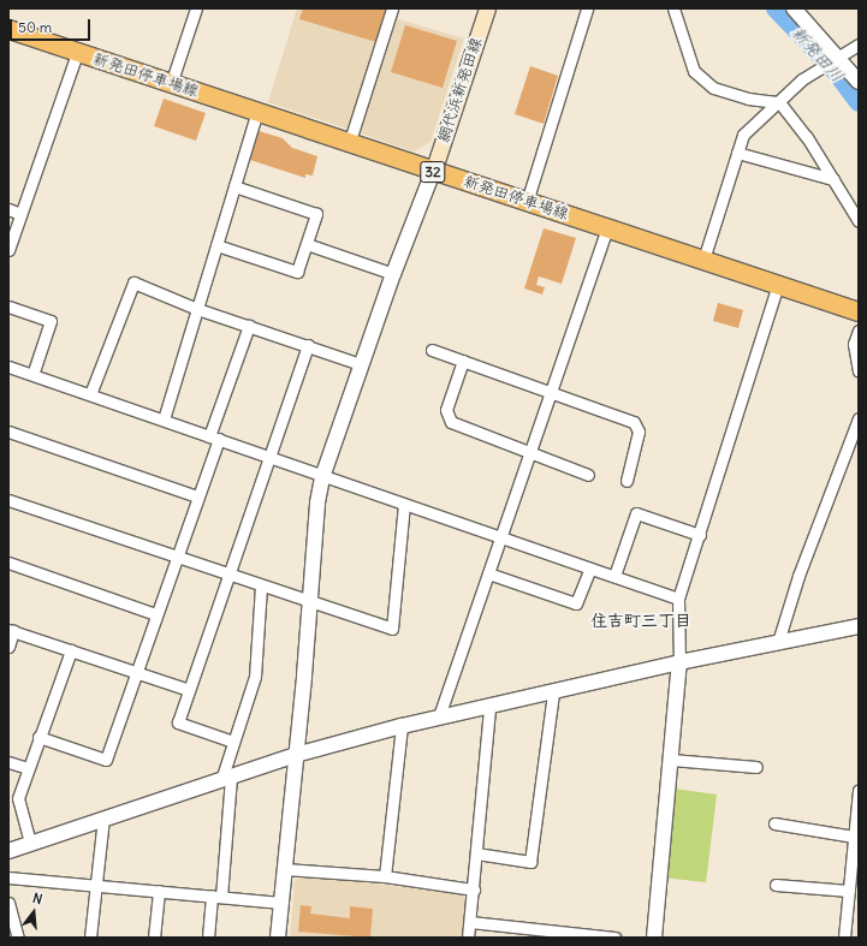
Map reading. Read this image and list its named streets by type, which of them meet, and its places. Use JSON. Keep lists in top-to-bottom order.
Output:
{
  "streets": {
    "main road": ["新発田停車場線", "網代浜新発田線", "32"]
  },
  "crossings": [
    ["新発田停車場線", "網代浜新発田線"]
  ],
  "districts": ["住吉町三丁目"],
  "water": ["新発田川"],
  "scale_bar": "50 m",
  "north": "top"
}
